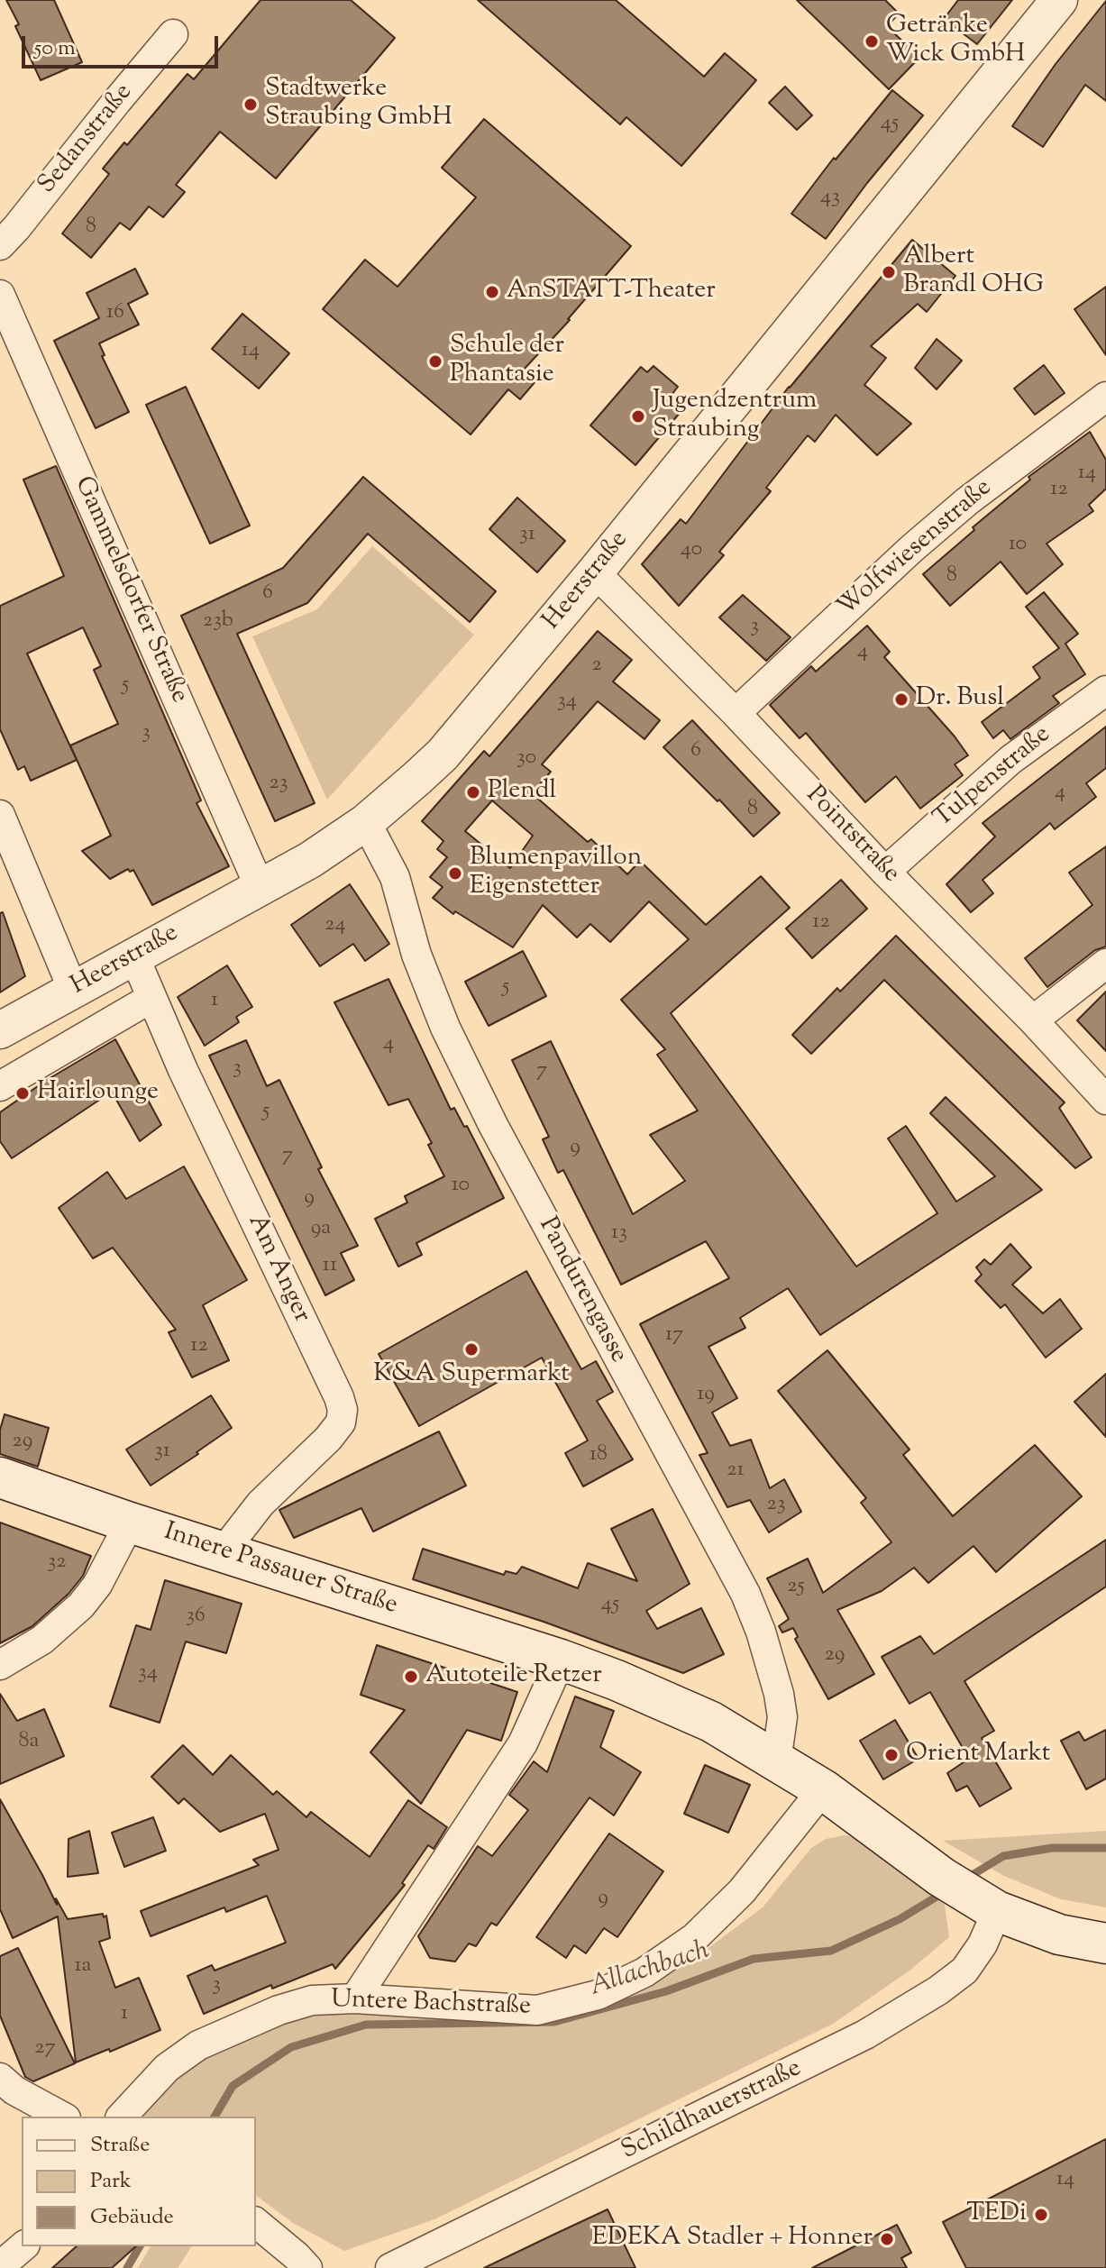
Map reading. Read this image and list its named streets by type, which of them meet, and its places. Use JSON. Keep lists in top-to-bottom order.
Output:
{
  "streets": {
    "main road": ["Innere Passauer Straße"],
    "street": [
      "Sedanstraße",
      "Wolfwiesenstraße",
      "Heerstraße",
      "Gammelsdorfer Straße",
      "Tulpenstraße",
      "Pointstraße",
      "Am Anger",
      "Pandurengasse",
      "Untere Bachstraße",
      "Schildhauerstraße"
    ]
  },
  "crossings": [
    ["Wolfwiesenstraße", "Pointstraße"],
    ["Heerstraße", "Gammelsdorfer Straße"],
    ["Heerstraße", "Pointstraße"],
    ["Heerstraße", "Am Anger"],
    ["Heerstraße", "Pandurengasse"],
    ["Tulpenstraße", "Pointstraße"],
    ["Am Anger", "Innere Passauer Straße"],
    ["Pandurengasse", "Innere Passauer Straße"],
    ["Innere Passauer Straße", "Untere Bachstraße"],
    ["Innere Passauer Straße", "Schildhauerstraße"]
  ],
  "water": ["Allachbach"],
  "places": [
    "Getränke Wick GmbH",
    "Stadtwerke Straubing GmbH",
    "Albert Brandl OHG",
    "AnSTATT-Theater",
    "Schule der Phantasie",
    "Jugendzentrum Straubing",
    "Dr. Busl",
    "Plendl",
    "Blumenpavillon Eigenstetter",
    "Hairlounge",
    "K&A Supermarkt",
    "Autoteile Retzer",
    "Orient Markt",
    "TEDi",
    "EDEKA Stadler + Honner"
  ],
  "house_numbers": [
    "45",
    "43",
    "8",
    "16",
    "14",
    "14",
    "12",
    "31",
    "10",
    "40",
    "8",
    "6",
    "23b",
    "3",
    "4",
    "2",
    "5",
    "34",
    "3",
    "6",
    "30",
    "23",
    "4",
    "8",
    "12",
    "24",
    "5",
    "1",
    "4",
    "3",
    "7",
    "5",
    "9",
    "7",
    "10",
    "9",
    "9a",
    "13",
    "11",
    "17",
    "12",
    "19",
    "29",
    "31",
    "18",
    "21",
    "23",
    "32",
    "25",
    "45",
    "36",
    "29",
    "34",
    "8a",
    "9",
    "1a",
    "3",
    "1",
    "27",
    "14"
  ],
  "legend": ["Straße", "Park", "Gebäude"],
  "scale_bar": "50 m"
}
